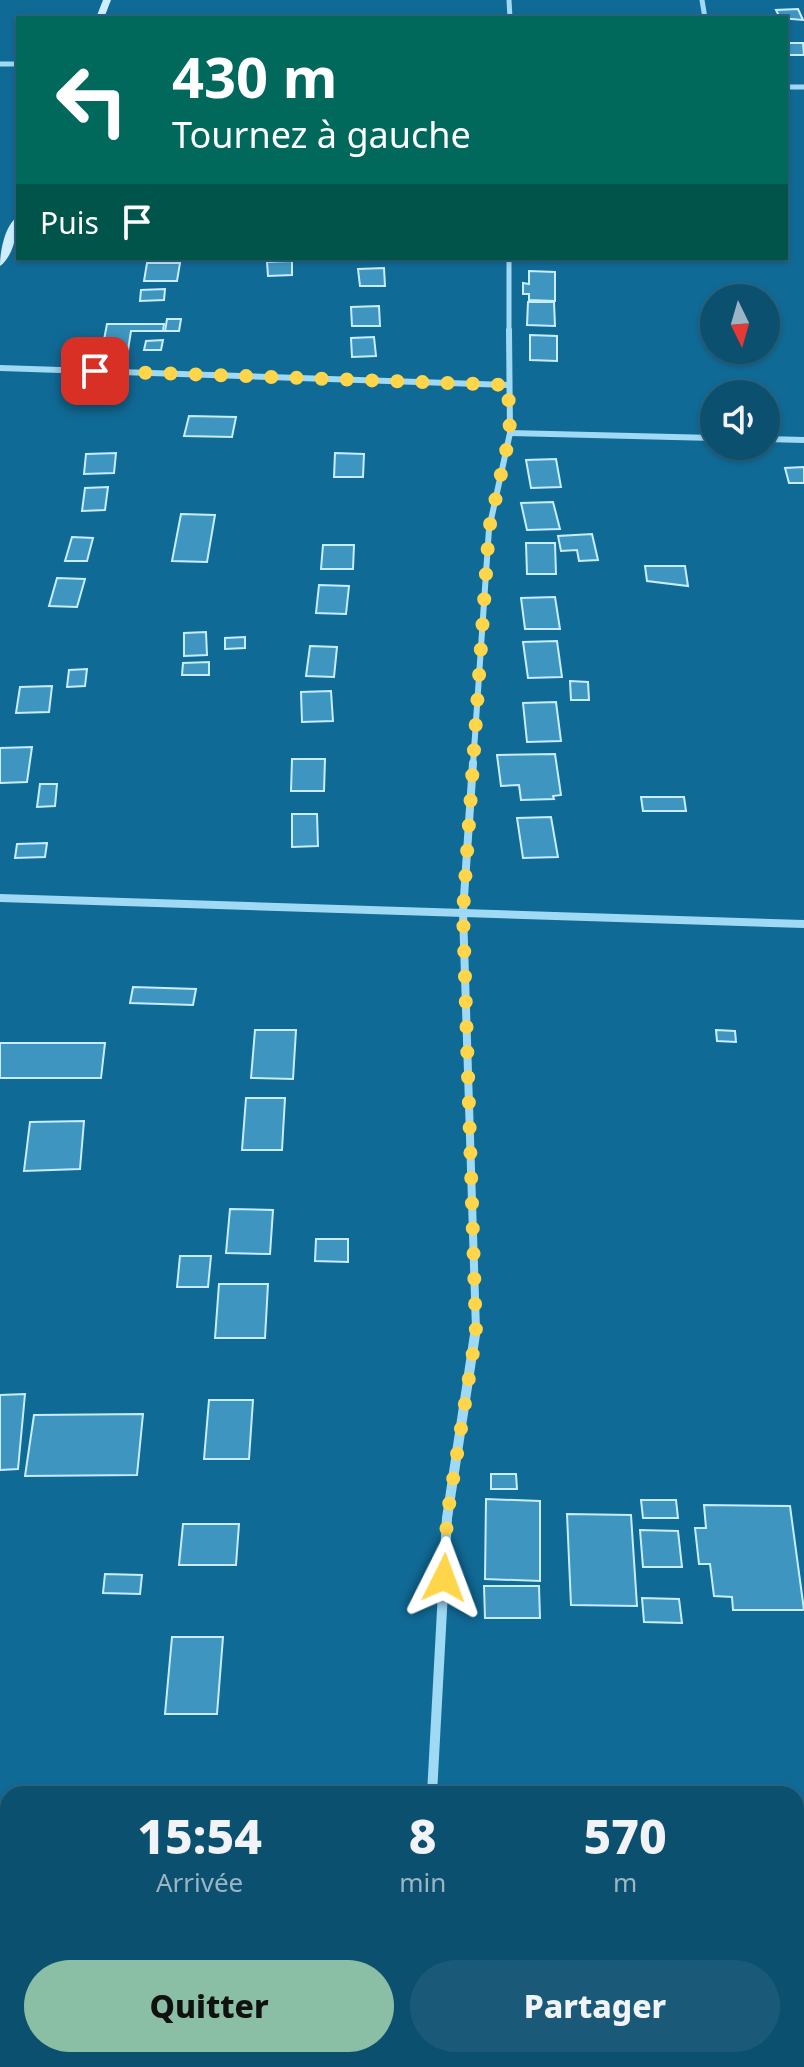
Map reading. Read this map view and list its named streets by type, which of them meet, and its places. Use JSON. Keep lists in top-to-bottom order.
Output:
{
  "north": "bottom",
  "page": {
    "turn": ["430 m", "Tournez à gauche"],
    "then": "Puis",
    "eta": [
      "15:54",
      "Arrivée",
      "8",
      "min",
      "570",
      "m"
    ],
    "buttons": ["Quitter", "Partager"]
  }
}
